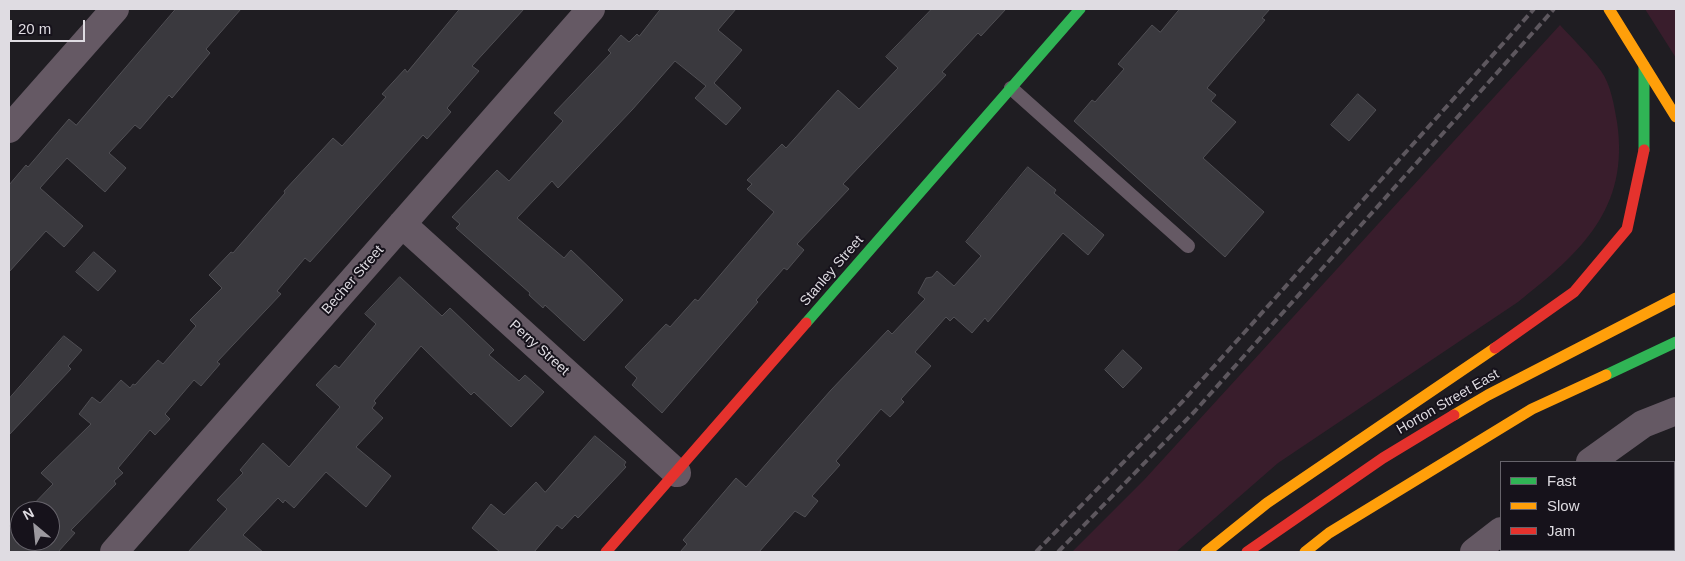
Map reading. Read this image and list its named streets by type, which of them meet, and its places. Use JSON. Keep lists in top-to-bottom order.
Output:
{
  "streets": {
    "main road": ["Stanley Street", "Horton Street East"],
    "street": ["Becher Street", "Perry Street"]
  },
  "crossings": [
    ["Stanley Street", "Perry Street"],
    ["Becher Street", "Perry Street"]
  ],
  "legend": ["Fast", "Slow", "Jam"],
  "scale_bar": "20 m",
  "north": "top left"
}
